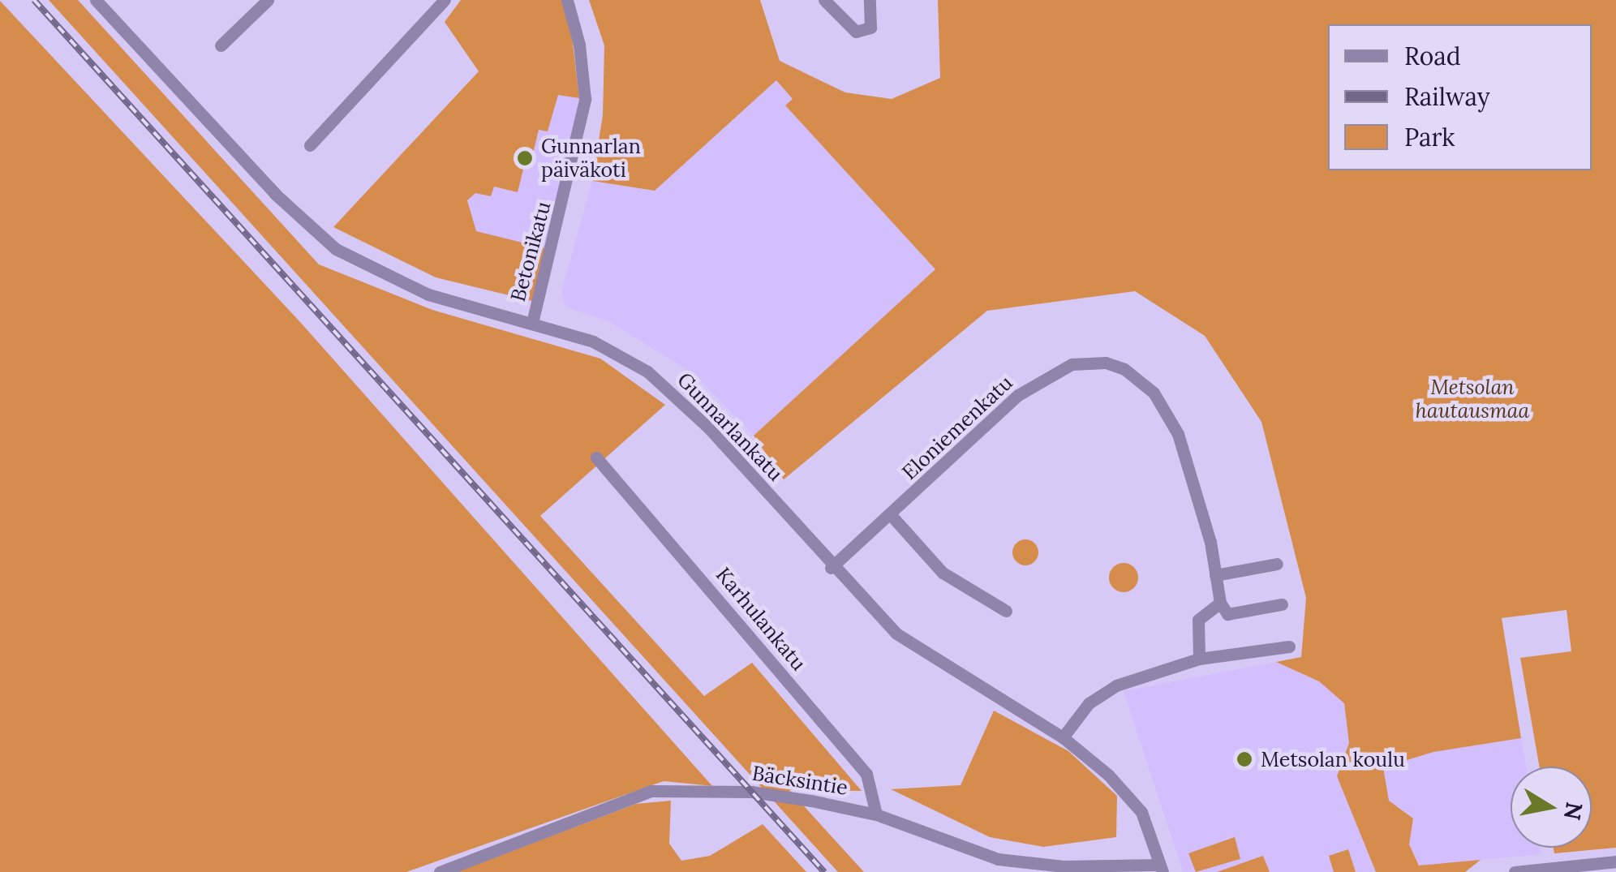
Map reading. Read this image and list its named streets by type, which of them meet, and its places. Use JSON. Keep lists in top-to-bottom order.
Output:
{
  "streets": {
    "street": [
      "Betonikatu",
      "Gunnarlankatu",
      "Eloniemenkatu",
      "Karhulankatu",
      "Bäcksintie"
    ]
  },
  "crossings": [
    ["Betonikatu", "Gunnarlankatu"],
    ["Gunnarlankatu", "Eloniemenkatu"],
    ["Gunnarlankatu", "Bäcksintie"],
    ["Karhulankatu", "Bäcksintie"]
  ],
  "parks": ["Metsolan hautausmaa"],
  "places": ["Gunnarlan päiväkoti", "Metsolan koulu"],
  "legend": ["Road", "Railway", "Park"],
  "north": "right"
}
